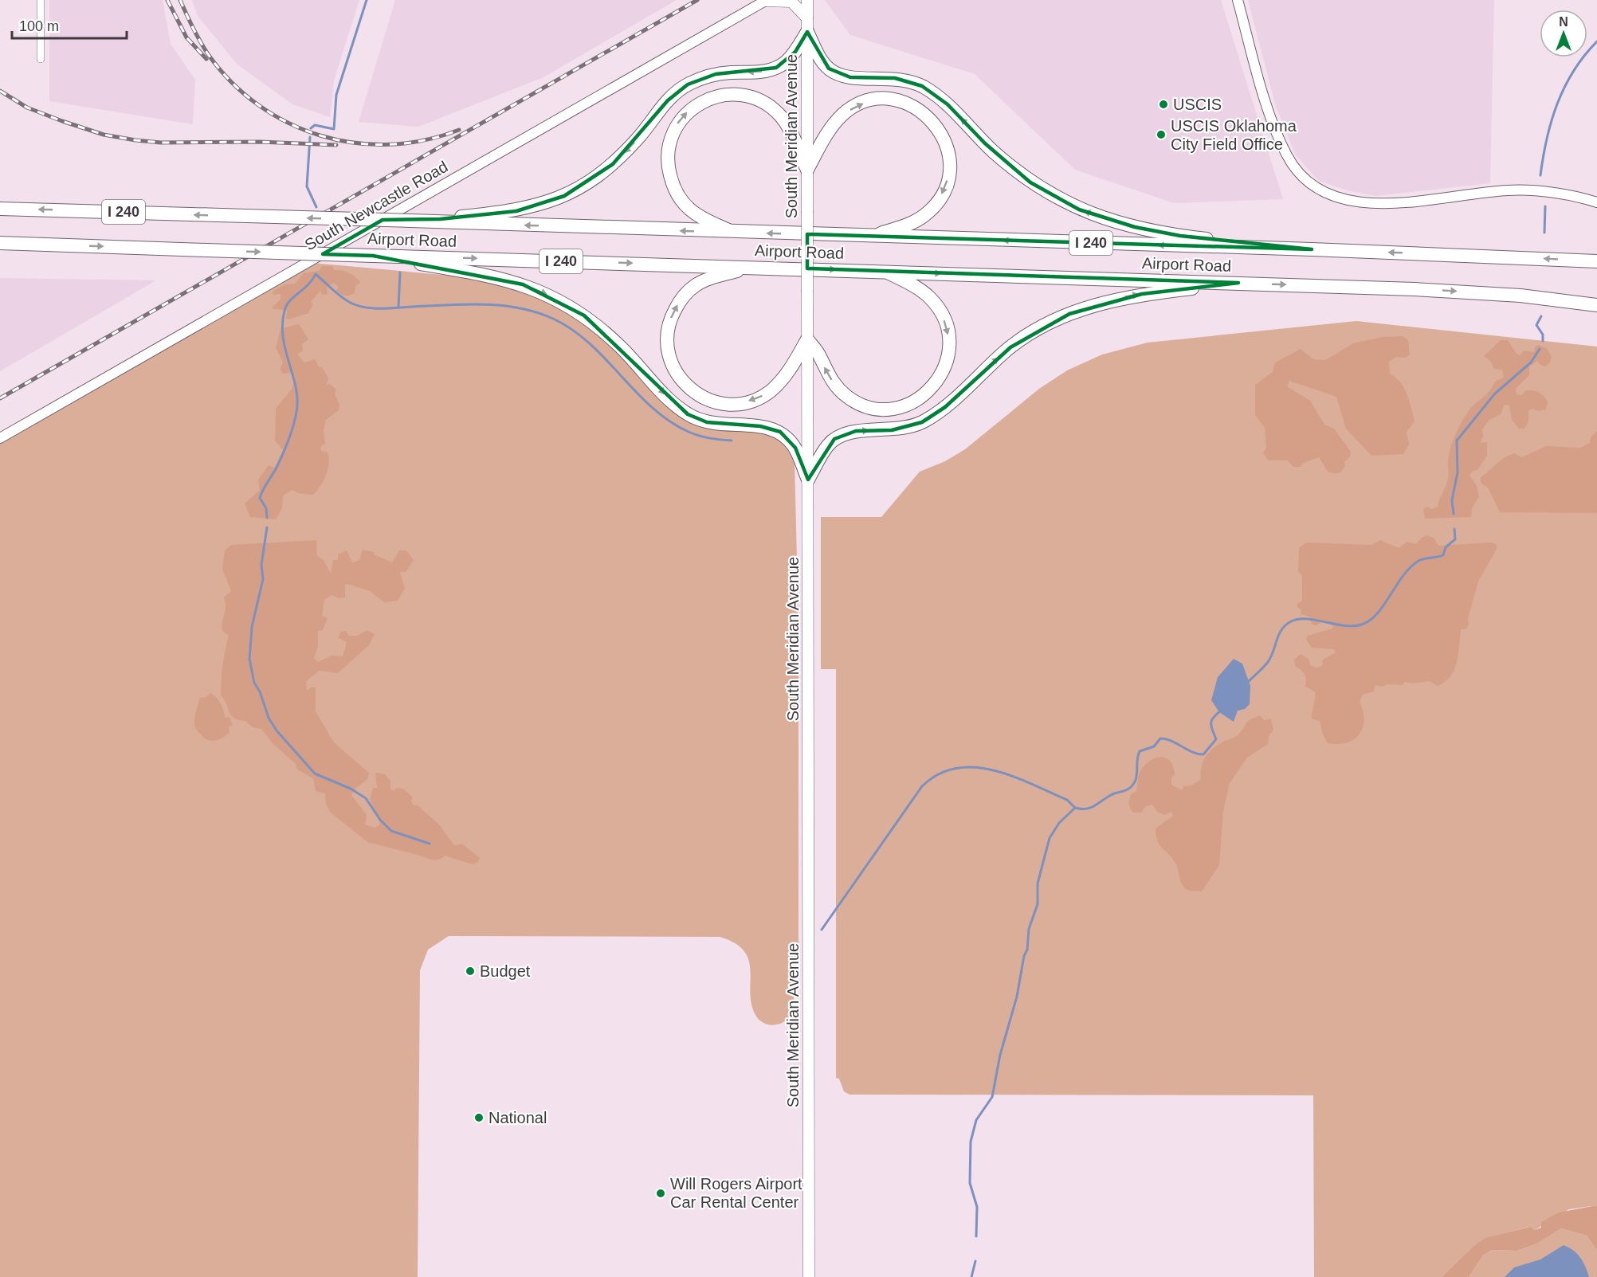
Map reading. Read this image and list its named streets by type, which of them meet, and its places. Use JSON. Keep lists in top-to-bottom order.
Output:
{
  "streets": {
    "highway": ["I 240", "Airport Road"],
    "main road": ["South Meridian Avenue"],
    "street": ["South Newcastle Road"]
  },
  "places": [
    "USCIS",
    "USCIS Oklahoma City Field Office",
    "Budget",
    "National",
    "Will Rogers Airport Car Rental Center"
  ],
  "scale_bar": "100 m",
  "north": "top"
}
